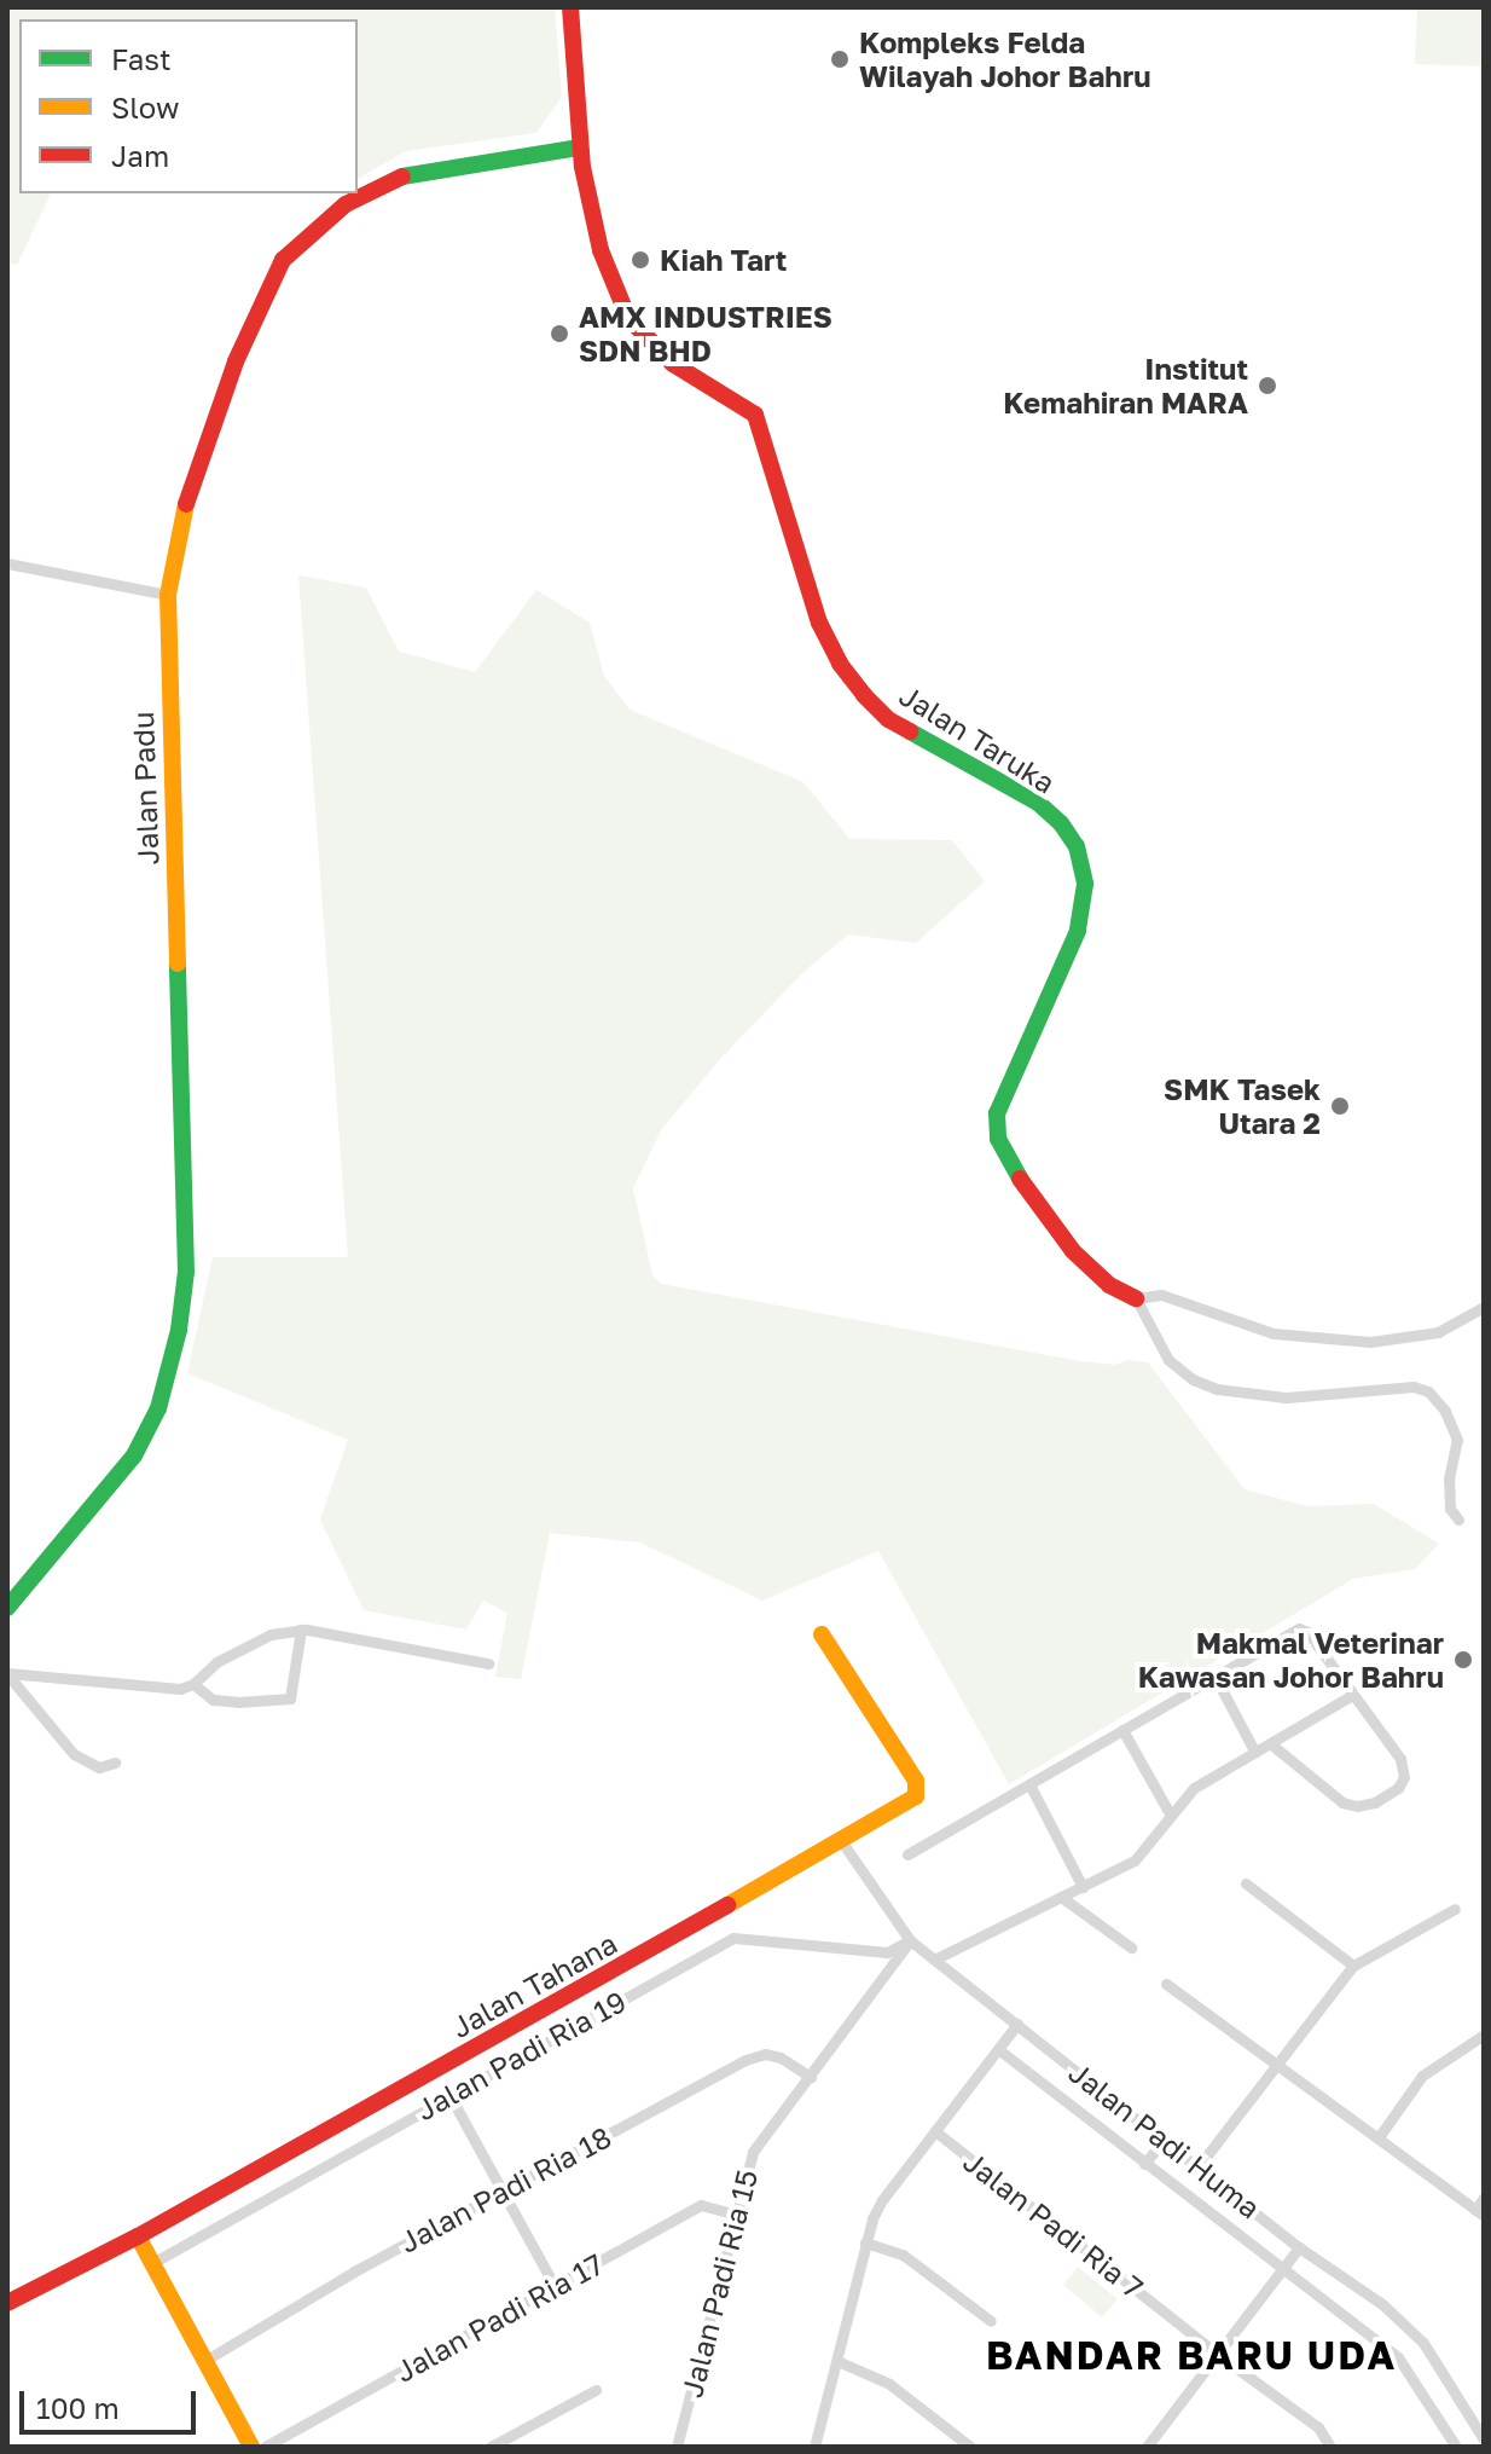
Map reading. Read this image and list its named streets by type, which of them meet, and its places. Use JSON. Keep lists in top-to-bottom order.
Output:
{
  "streets": {
    "street": [
      "Jalan Taruka",
      "Jalan Padu",
      "Jalan Tahana",
      "Jalan Padi Ria 19",
      "Jalan Padi Huma",
      "Jalan Padi Ria 18",
      "Jalan Padi Ria 7",
      "Jalan Padi Ria 15",
      "Jalan Padi Ria 17"
    ]
  },
  "crossings": [
    ["Jalan Taruka", "Jalan Padu"],
    ["Jalan Tahana", "Jalan Padi Huma"],
    ["Jalan Padi Ria 19", "Jalan Padi Huma"],
    ["Jalan Padi Ria 19", "Jalan Padi Ria 15"],
    ["Jalan Padi Huma", "Jalan Padi Ria 15"],
    ["Jalan Padi Ria 18", "Jalan Padi Ria 15"],
    ["Jalan Padi Ria 15", "Jalan Padi Ria 17"]
  ],
  "districts": ["BANDAR BARU UDA"],
  "places": [
    "Kompleks Felda Wilayah Johor Bahru",
    "Kiah Tart",
    "AMX INDUSTRIES SDN BHD",
    "Institut Kemahiran MARA",
    "SMK Tasek Utara 2",
    "Makmal Veterinar Kawasan Johor Bahru"
  ],
  "legend": ["Fast", "Slow", "Jam"],
  "scale_bar": "100 m"
}
